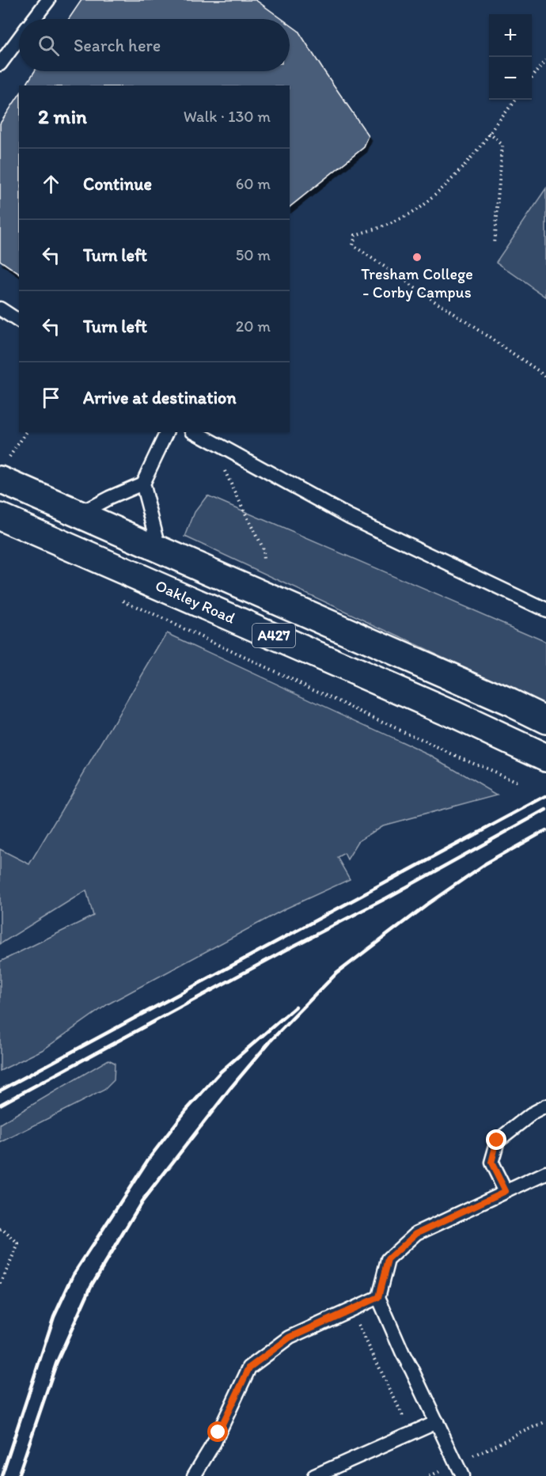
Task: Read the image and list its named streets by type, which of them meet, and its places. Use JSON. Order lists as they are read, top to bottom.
{
  "streets": {
    "highway": ["Oakley Road", "A427"]
  },
  "places": ["Tresham College - Corby Campus"],
  "page": {
    "map_buttons": ["+", "−"],
    "search": "Search here",
    "heading": ["2 min", "Walk · 130 m"],
    "list": [
      ["Continue", "60 m"],
      ["Turn left", "50 m"],
      ["Turn left", "20 m"],
      "Arrive at destination"
    ]
  }
}
